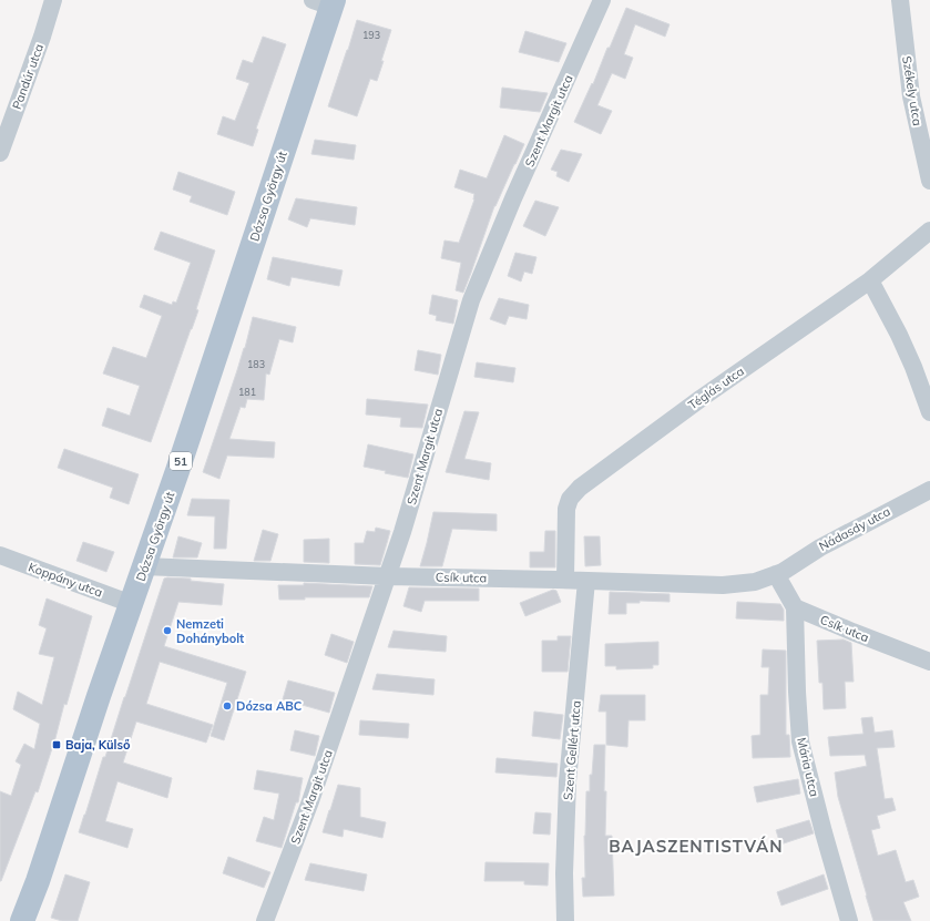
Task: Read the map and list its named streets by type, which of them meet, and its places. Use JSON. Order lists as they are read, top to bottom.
{
  "streets": {
    "main road": ["Dózsa György út", "51"],
    "street": [
      "Pandúr utca",
      "Székely utca",
      "Szent Margit utca",
      "Téglás utca",
      "Nádasdy utca",
      "Csík utca",
      "Koppány utca",
      "Szent Gellért utca",
      "Mária utca"
    ]
  },
  "crossings": [
    ["Szent Margit utca", "Csík utca"],
    ["Dózsa György út", "Csík utca"],
    ["Dózsa György út", "Koppány utca"],
    ["Téglás utca", "Csík utca"],
    ["Nádasdy utca", "Csík utca"],
    ["Csík utca", "Szent Gellért utca"],
    ["Csík utca", "Mária utca"]
  ],
  "districts": ["BAJASZENTISTVÁN"],
  "places": {
    "other": ["Nemzeti Dohánybolt", "Dózsa ABC"],
    "transit": ["Baja, Külső"]
  },
  "house_numbers": ["193", "183", "181"]
}
